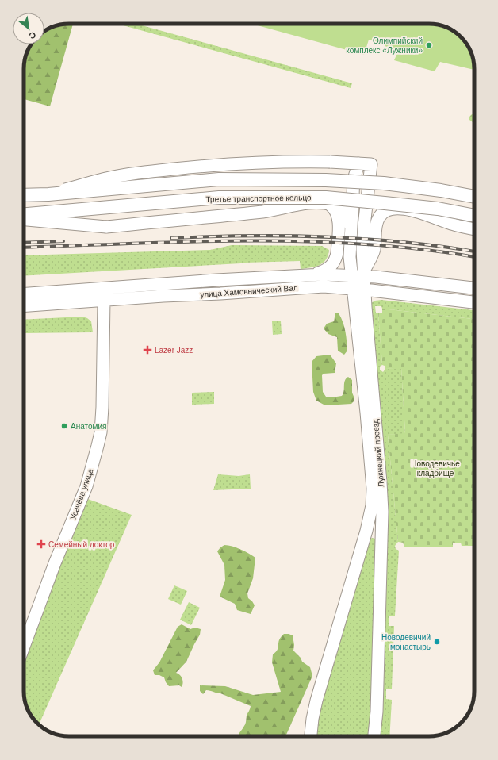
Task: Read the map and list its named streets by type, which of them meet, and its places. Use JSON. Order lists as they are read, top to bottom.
{
  "streets": {
    "main road": [
      "Третье транспортное кольцо",
      "улица Хамовнический Вал",
      "Лужнецкий проезд",
      "Усачёва улица"
    ]
  },
  "crossings": [
    ["улица Хамовнический Вал", "Лужнецкий проезд"],
    ["улица Хамовнический Вал", "Усачёва улица"]
  ],
  "parks": ["Новодевичье кладбище"],
  "places": {
    "other": ["Олимпийский комплекс «Лужники»", "Анатомия", "Новодевичий монастырь"],
    "health": ["Lazer Jazz", "Семейный доктор"]
  },
  "north": "bottom right"
}
